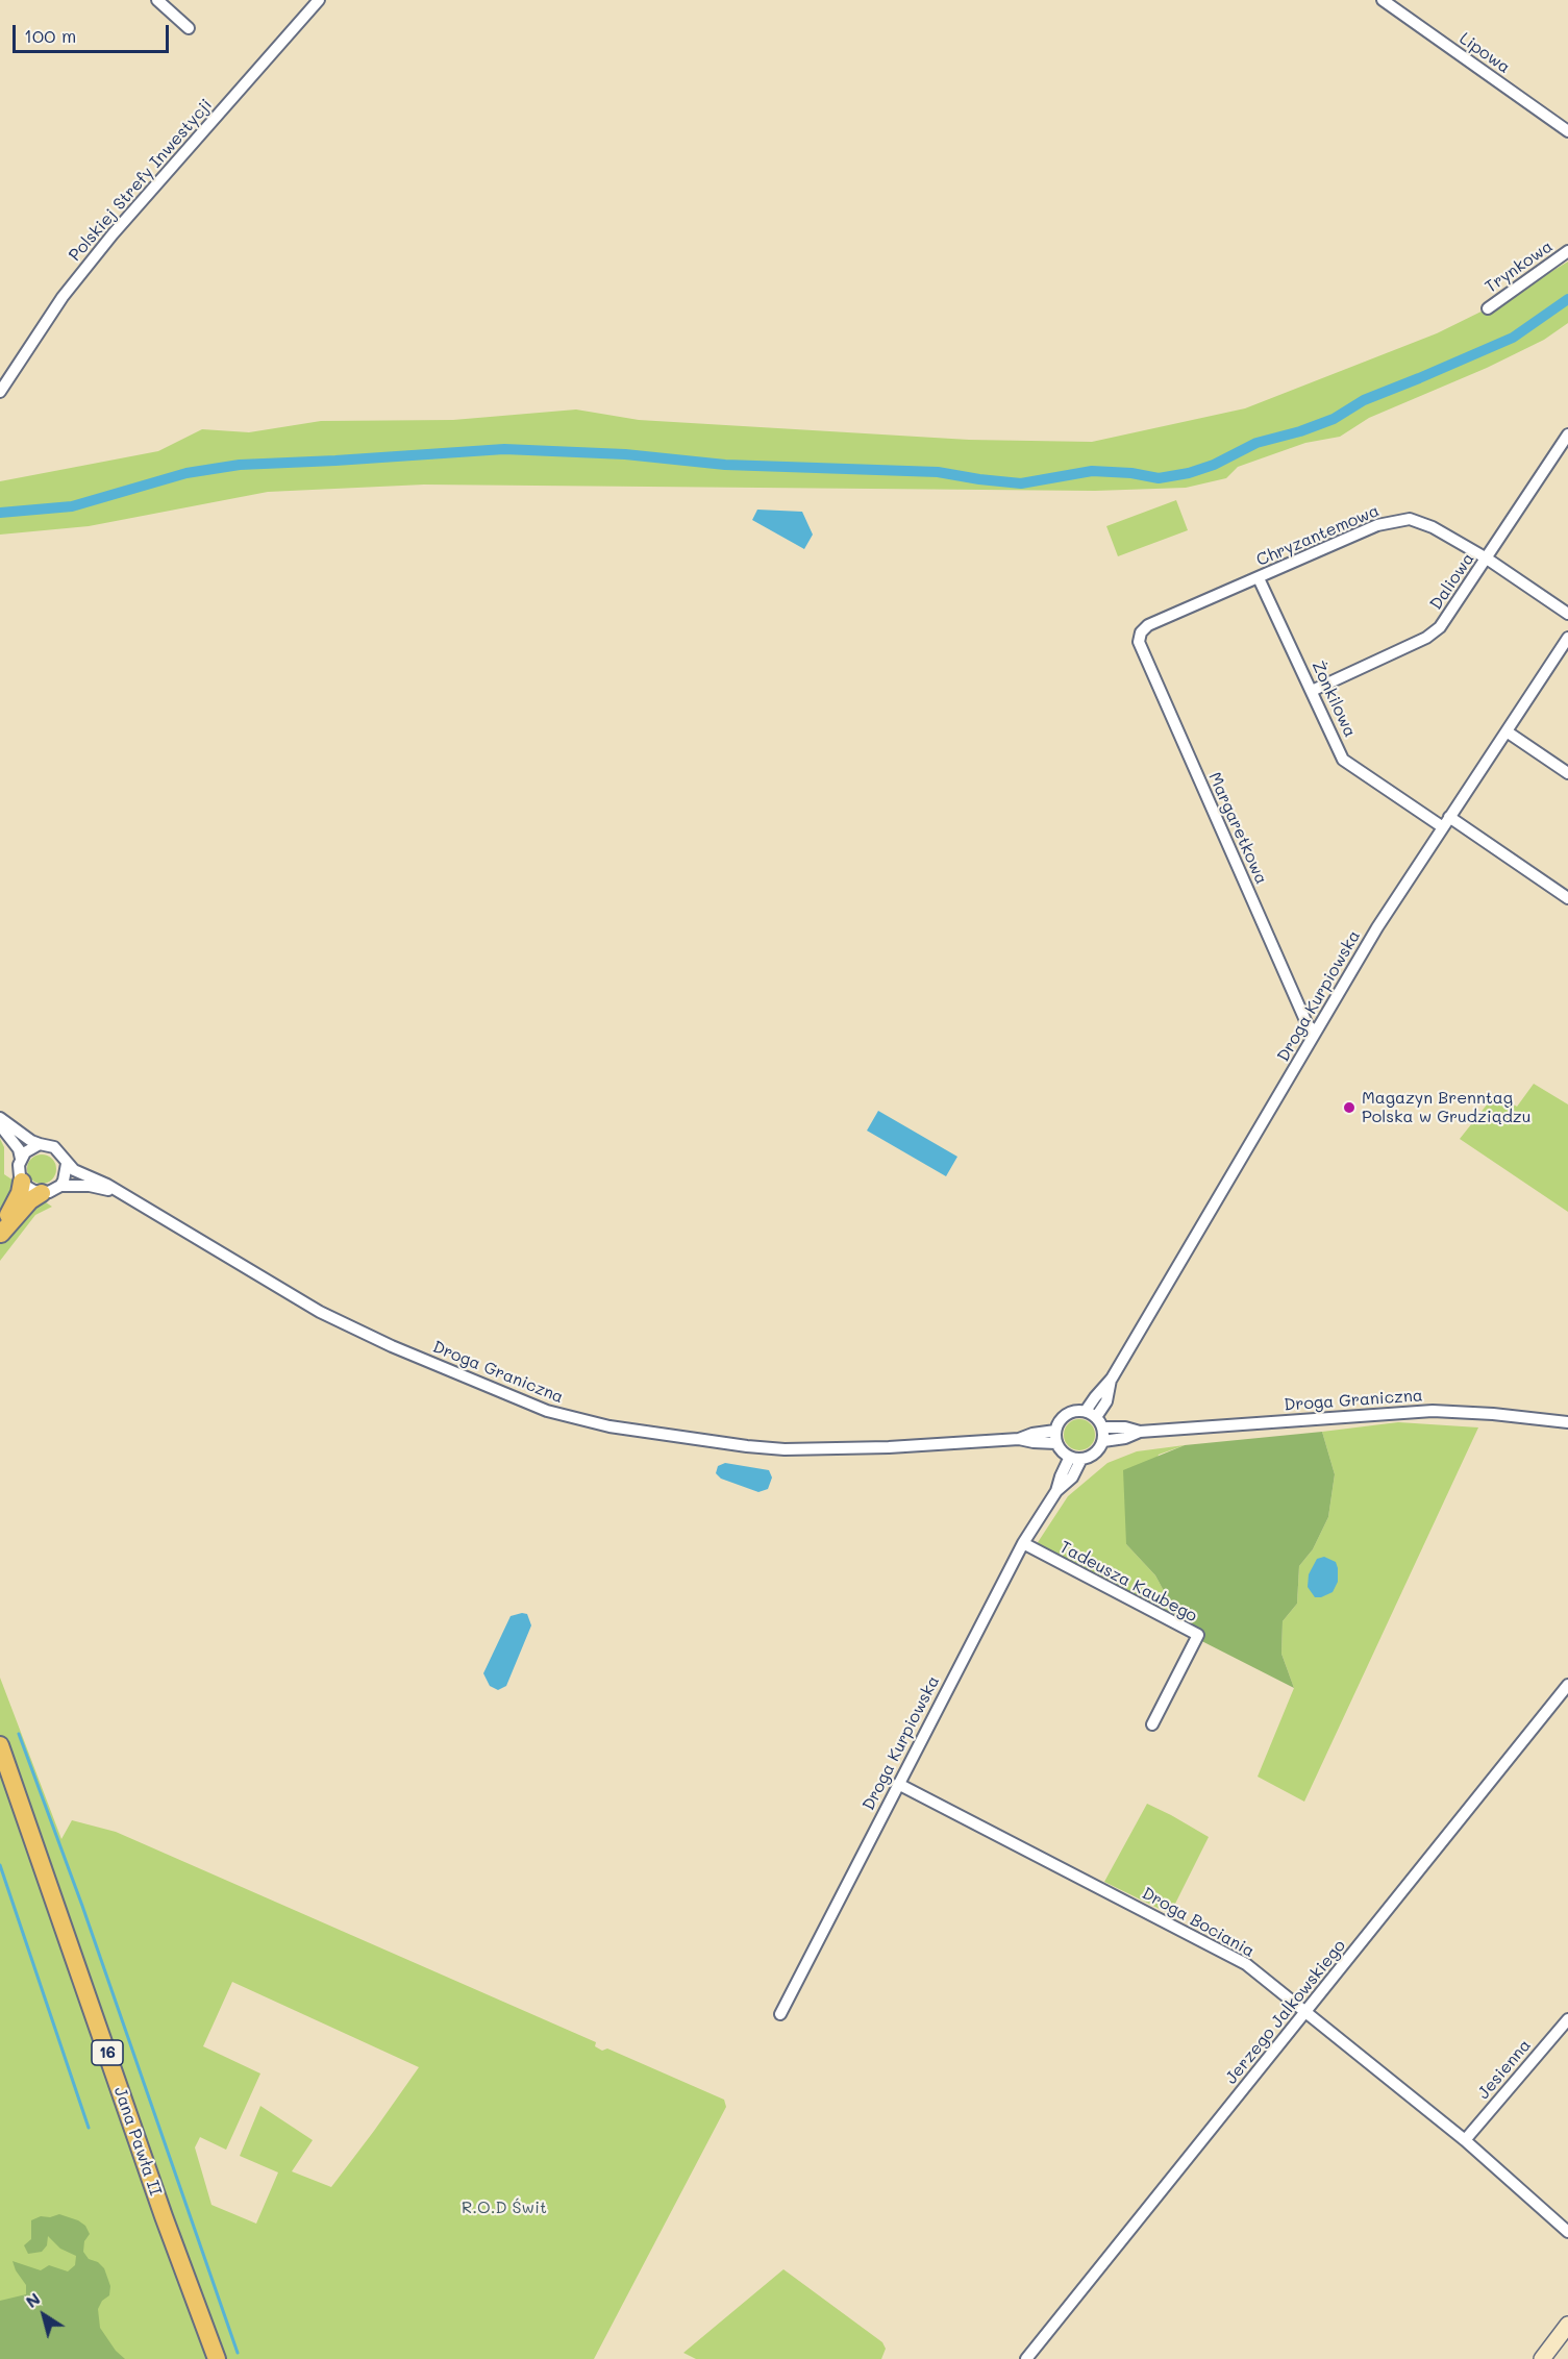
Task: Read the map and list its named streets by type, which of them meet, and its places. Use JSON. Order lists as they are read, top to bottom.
{
  "streets": {
    "main road": ["16", "Jana Pawła II"],
    "street": [
      "Lipowa",
      "Polskiej Strefy Inwestycji",
      "Trynkowa",
      "Chryzantemowa",
      "Daliowa",
      "Żonkilowa",
      "Margaretkowa",
      "Droga Kurpiowska",
      "Droga Graniczna",
      "Tadeusza Kaubego",
      "Droga Bociania",
      "Jerzego Jalkowskiego",
      "Jesienna"
    ]
  },
  "crossings": [
    ["Chryzantemowa", "Daliowa"],
    ["Chryzantemowa", "Żonkilowa"],
    ["Chryzantemowa", "Margaretkowa"],
    ["Daliowa", "Żonkilowa"],
    ["Żonkilowa", "Droga Kurpiowska"],
    ["Margaretkowa", "Droga Kurpiowska"],
    ["Droga Kurpiowska", "Droga Graniczna"],
    ["Droga Kurpiowska", "Tadeusza Kaubego"],
    ["Droga Kurpiowska", "Droga Bociania"],
    ["Droga Bociania", "Jerzego Jalkowskiego"],
    ["Droga Bociania", "Jesienna"]
  ],
  "parks": ["R.O.D Świt"],
  "places": ["Magazyn Brenntag Polska w Grudziądzu"],
  "scale_bar": "100 m",
  "north": "top left"
}
